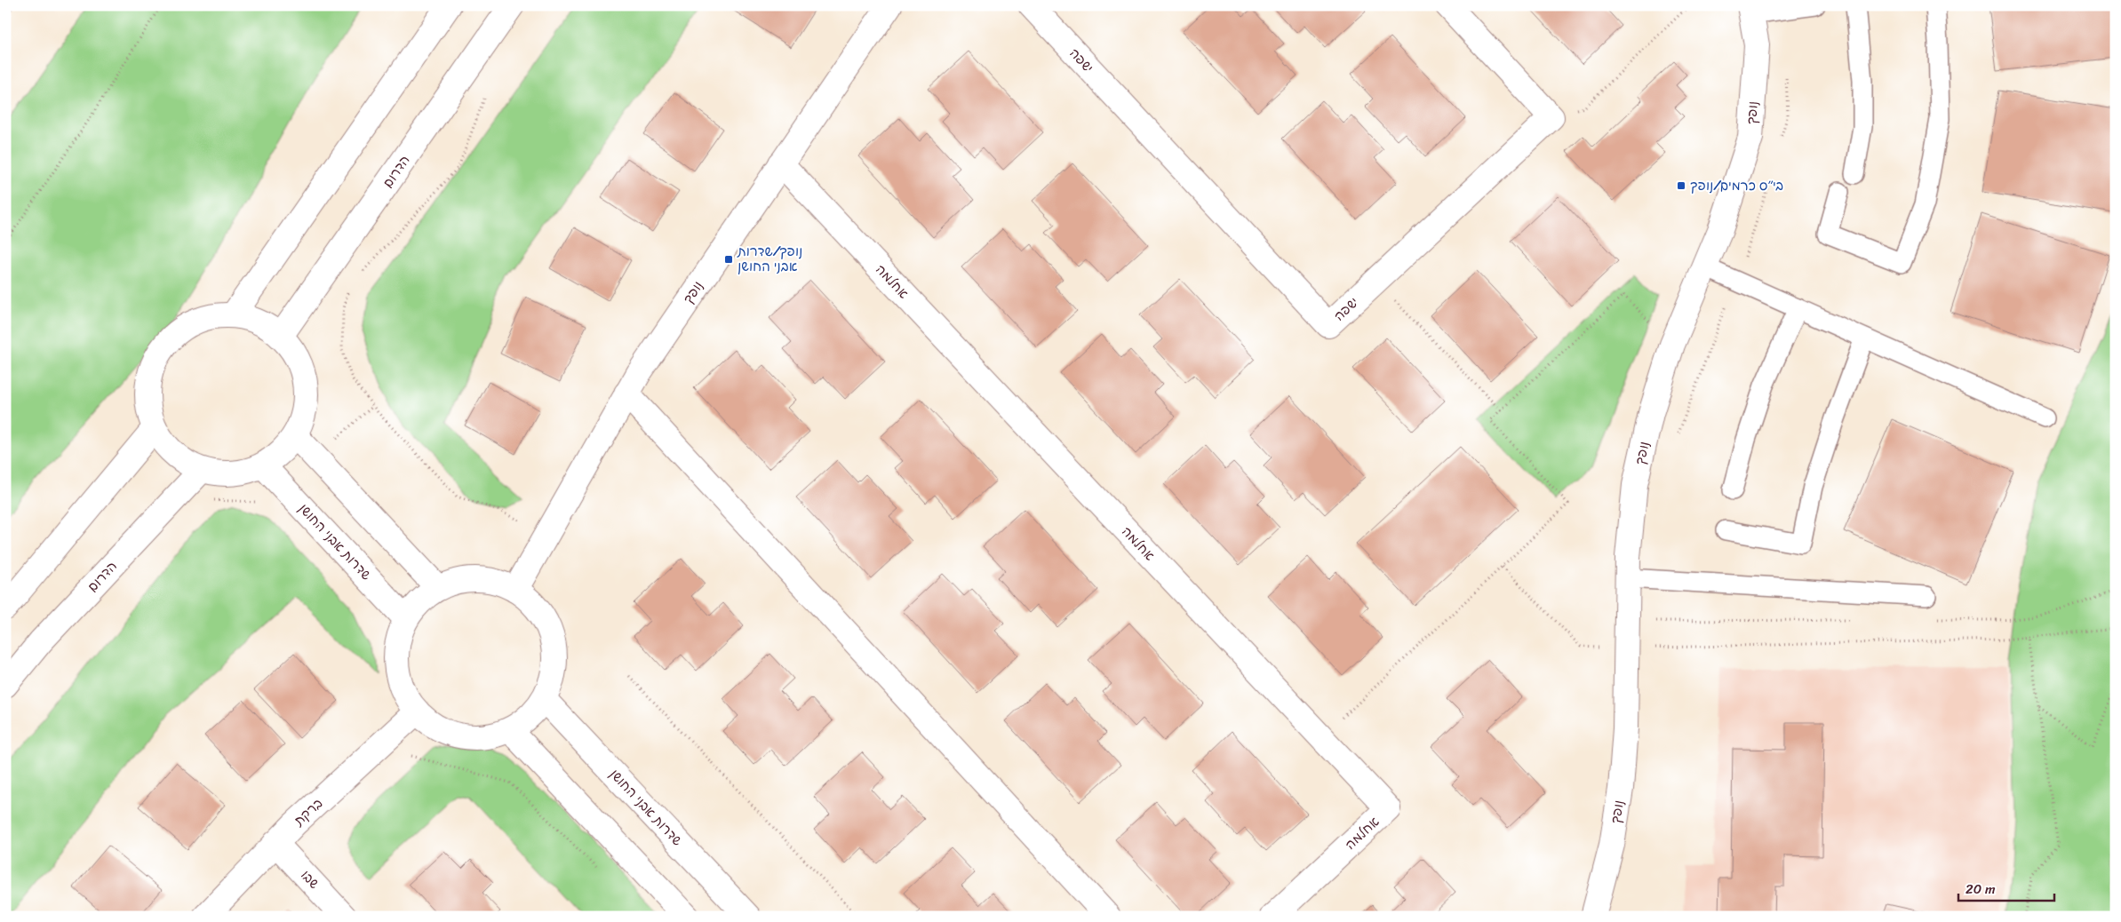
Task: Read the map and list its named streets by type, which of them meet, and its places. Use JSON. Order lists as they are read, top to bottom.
{
  "streets": {
    "street": [
      "ישפה",
      "נופך",
      "הדרום",
      "אחלמה",
      "שדרות אבני החושן",
      "ברקת",
      "שבו"
    ]
  },
  "crossings": [
    ["נופך", "אחלמה"],
    ["נופך", "שדרות אבני החושן"],
    ["נופך", "ברקת"],
    ["שדרות אבני החושן", "ברקת"],
    ["ברקת", "שבו"]
  ],
  "places": {
    "transit": ["בי״ס כרמים/נופך", "נופך/שדרות אבני החושן"]
  },
  "scale_bar": "20 m"
}
